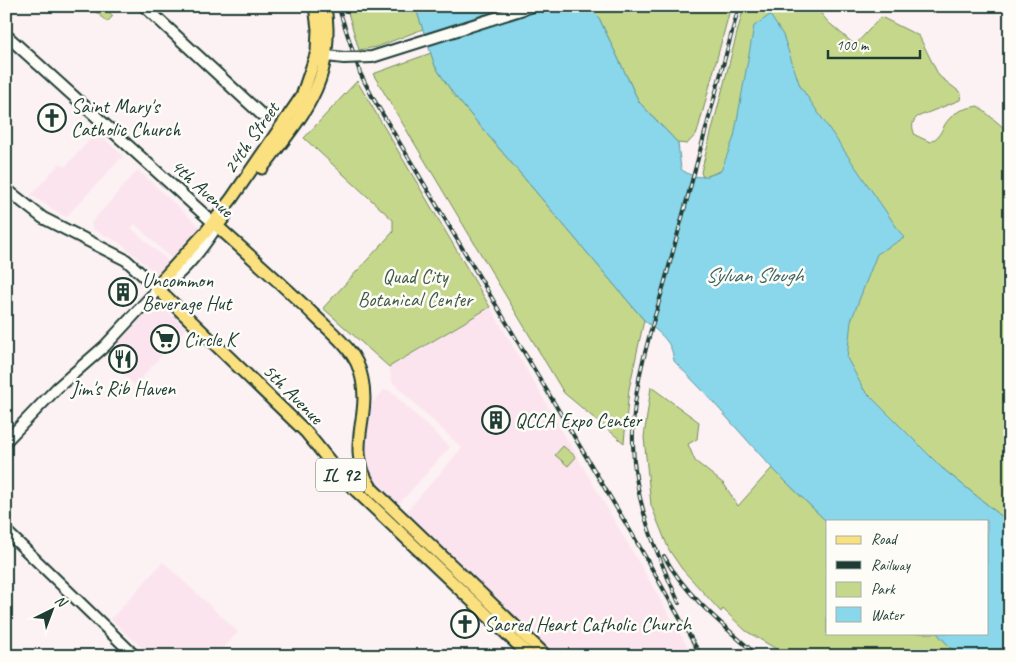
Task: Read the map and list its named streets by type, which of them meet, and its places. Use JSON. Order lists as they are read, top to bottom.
{
  "streets": {
    "main road": [
      "24th Street",
      "4th Avenue",
      "5th Avenue",
      "IL 92"
    ]
  },
  "crossings": [
    ["24th Street", "4th Avenue"],
    ["24th Street", "5th Avenue"]
  ],
  "water": ["Sylvan Slough"],
  "parks": ["Quad City Botanical Center"],
  "places": {
    "church": ["Saint Mary's Catholic Church", "Sacred Heart Catholic Church"],
    "building": ["Uncommon Beverage Hut", "QCCA Expo Center"],
    "supermarket": ["Circle K"],
    "restaurant": ["Jim's Rib Haven"]
  },
  "legend": [
    "Road",
    "Railway",
    "Park",
    "Water"
  ],
  "scale_bar": "100 m",
  "north": "top right"
}
